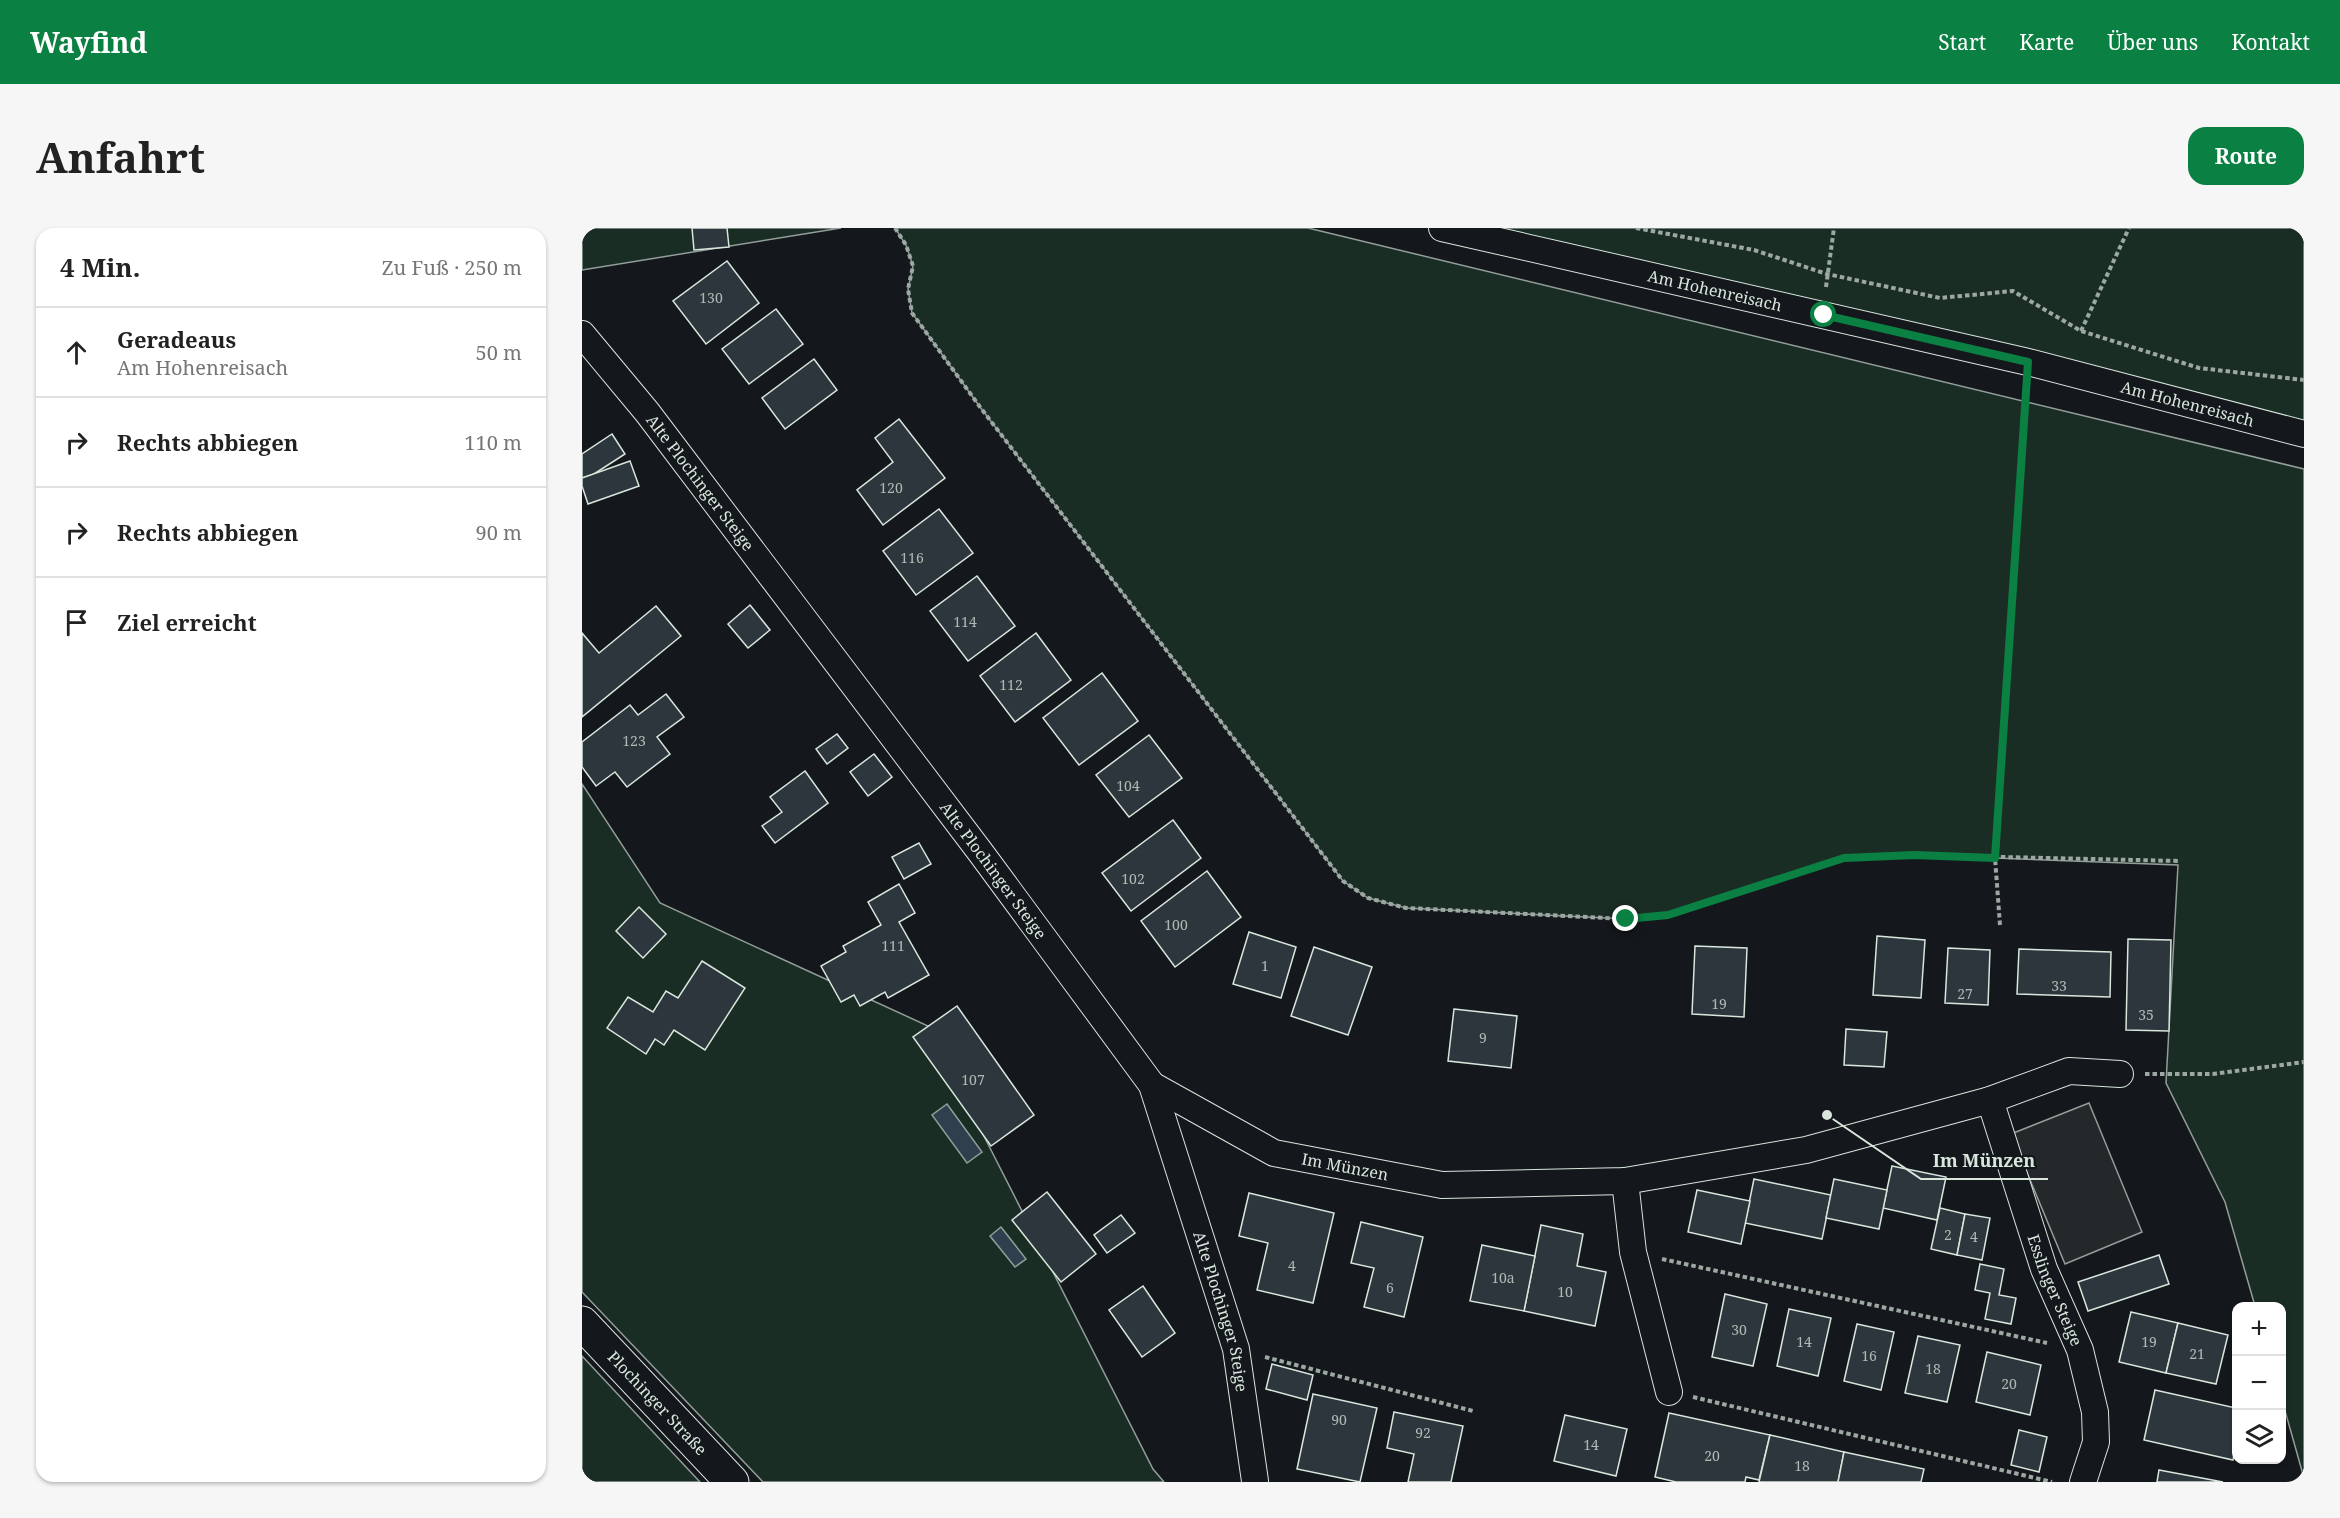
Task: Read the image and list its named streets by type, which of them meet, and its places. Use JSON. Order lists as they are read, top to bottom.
{
  "streets": {
    "main road": ["Plochinger Straße"],
    "street": [
      "Am Hohenreisach",
      "Alte Plochinger Steige",
      "Im Münzen",
      "Esslinger Steige"
    ]
  },
  "crossings": [
    ["Alte Plochinger Steige", "Im Münzen"],
    ["Im Münzen", "Esslinger Steige"]
  ],
  "places": ["Im Münzen"],
  "house_numbers": [
    "130",
    "120",
    "116",
    "114",
    "112",
    "123",
    "104",
    "102",
    "100",
    "111",
    "1",
    "33",
    "27",
    "19",
    "35",
    "9",
    "107",
    "2",
    "4",
    "4",
    "10a",
    "6",
    "10",
    "30",
    "14",
    "19",
    "21",
    "16",
    "18",
    "20",
    "90",
    "92",
    "14",
    "20",
    "18"
  ],
  "page": {
    "header": "Wayfind",
    "nav": [
      "Start",
      "Karte",
      "Über uns",
      "Kontakt"
    ],
    "buttons": "Route",
    "title": "Anfahrt",
    "heading": ["4 Min.", "Zu Fuß · 250 m"],
    "list": [
      ["Geradeaus", "Am Hohenreisach", "50 m"],
      ["Rechts abbiegen", "110 m"],
      ["Rechts abbiegen", "90 m"],
      "Ziel erreicht"
    ],
    "map_buttons": ["+", "−"]
  }
}
